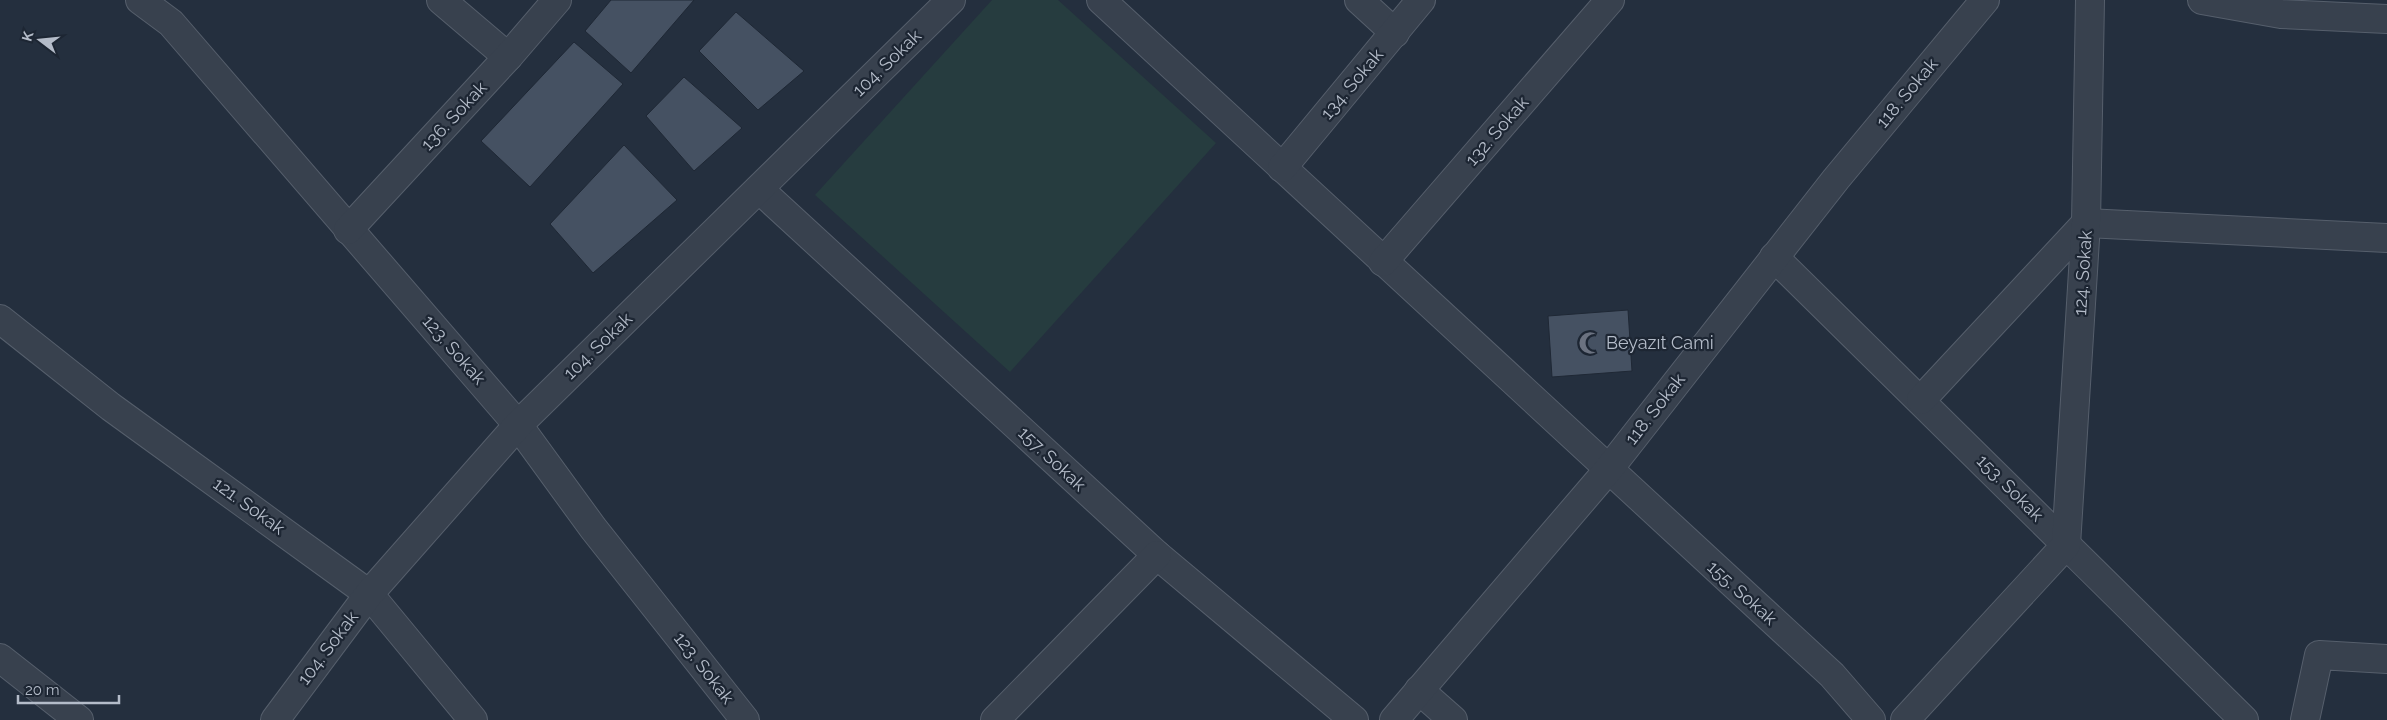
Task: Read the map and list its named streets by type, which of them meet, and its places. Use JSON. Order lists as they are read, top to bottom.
{
  "streets": {
    "street": [
      "104. Sokak",
      "134. Sokak",
      "118. Sokak",
      "136. Sokak",
      "132. Sokak",
      "124. Sokak",
      "123. Sokak",
      "157. Sokak",
      "153. Sokak",
      "121. Sokak",
      "155. Sokak"
    ]
  },
  "crossings": [
    ["104. Sokak", "123. Sokak"],
    ["104. Sokak", "157. Sokak"],
    ["104. Sokak", "121. Sokak"],
    ["134. Sokak", "155. Sokak"],
    ["118. Sokak", "153. Sokak"],
    ["118. Sokak", "155. Sokak"],
    ["136. Sokak", "123. Sokak"],
    ["132. Sokak", "155. Sokak"],
    ["124. Sokak", "153. Sokak"]
  ],
  "places": {
    "mosque": ["Beyazıt Cami"]
  },
  "scale_bar": "20 m",
  "north": "left"
}
